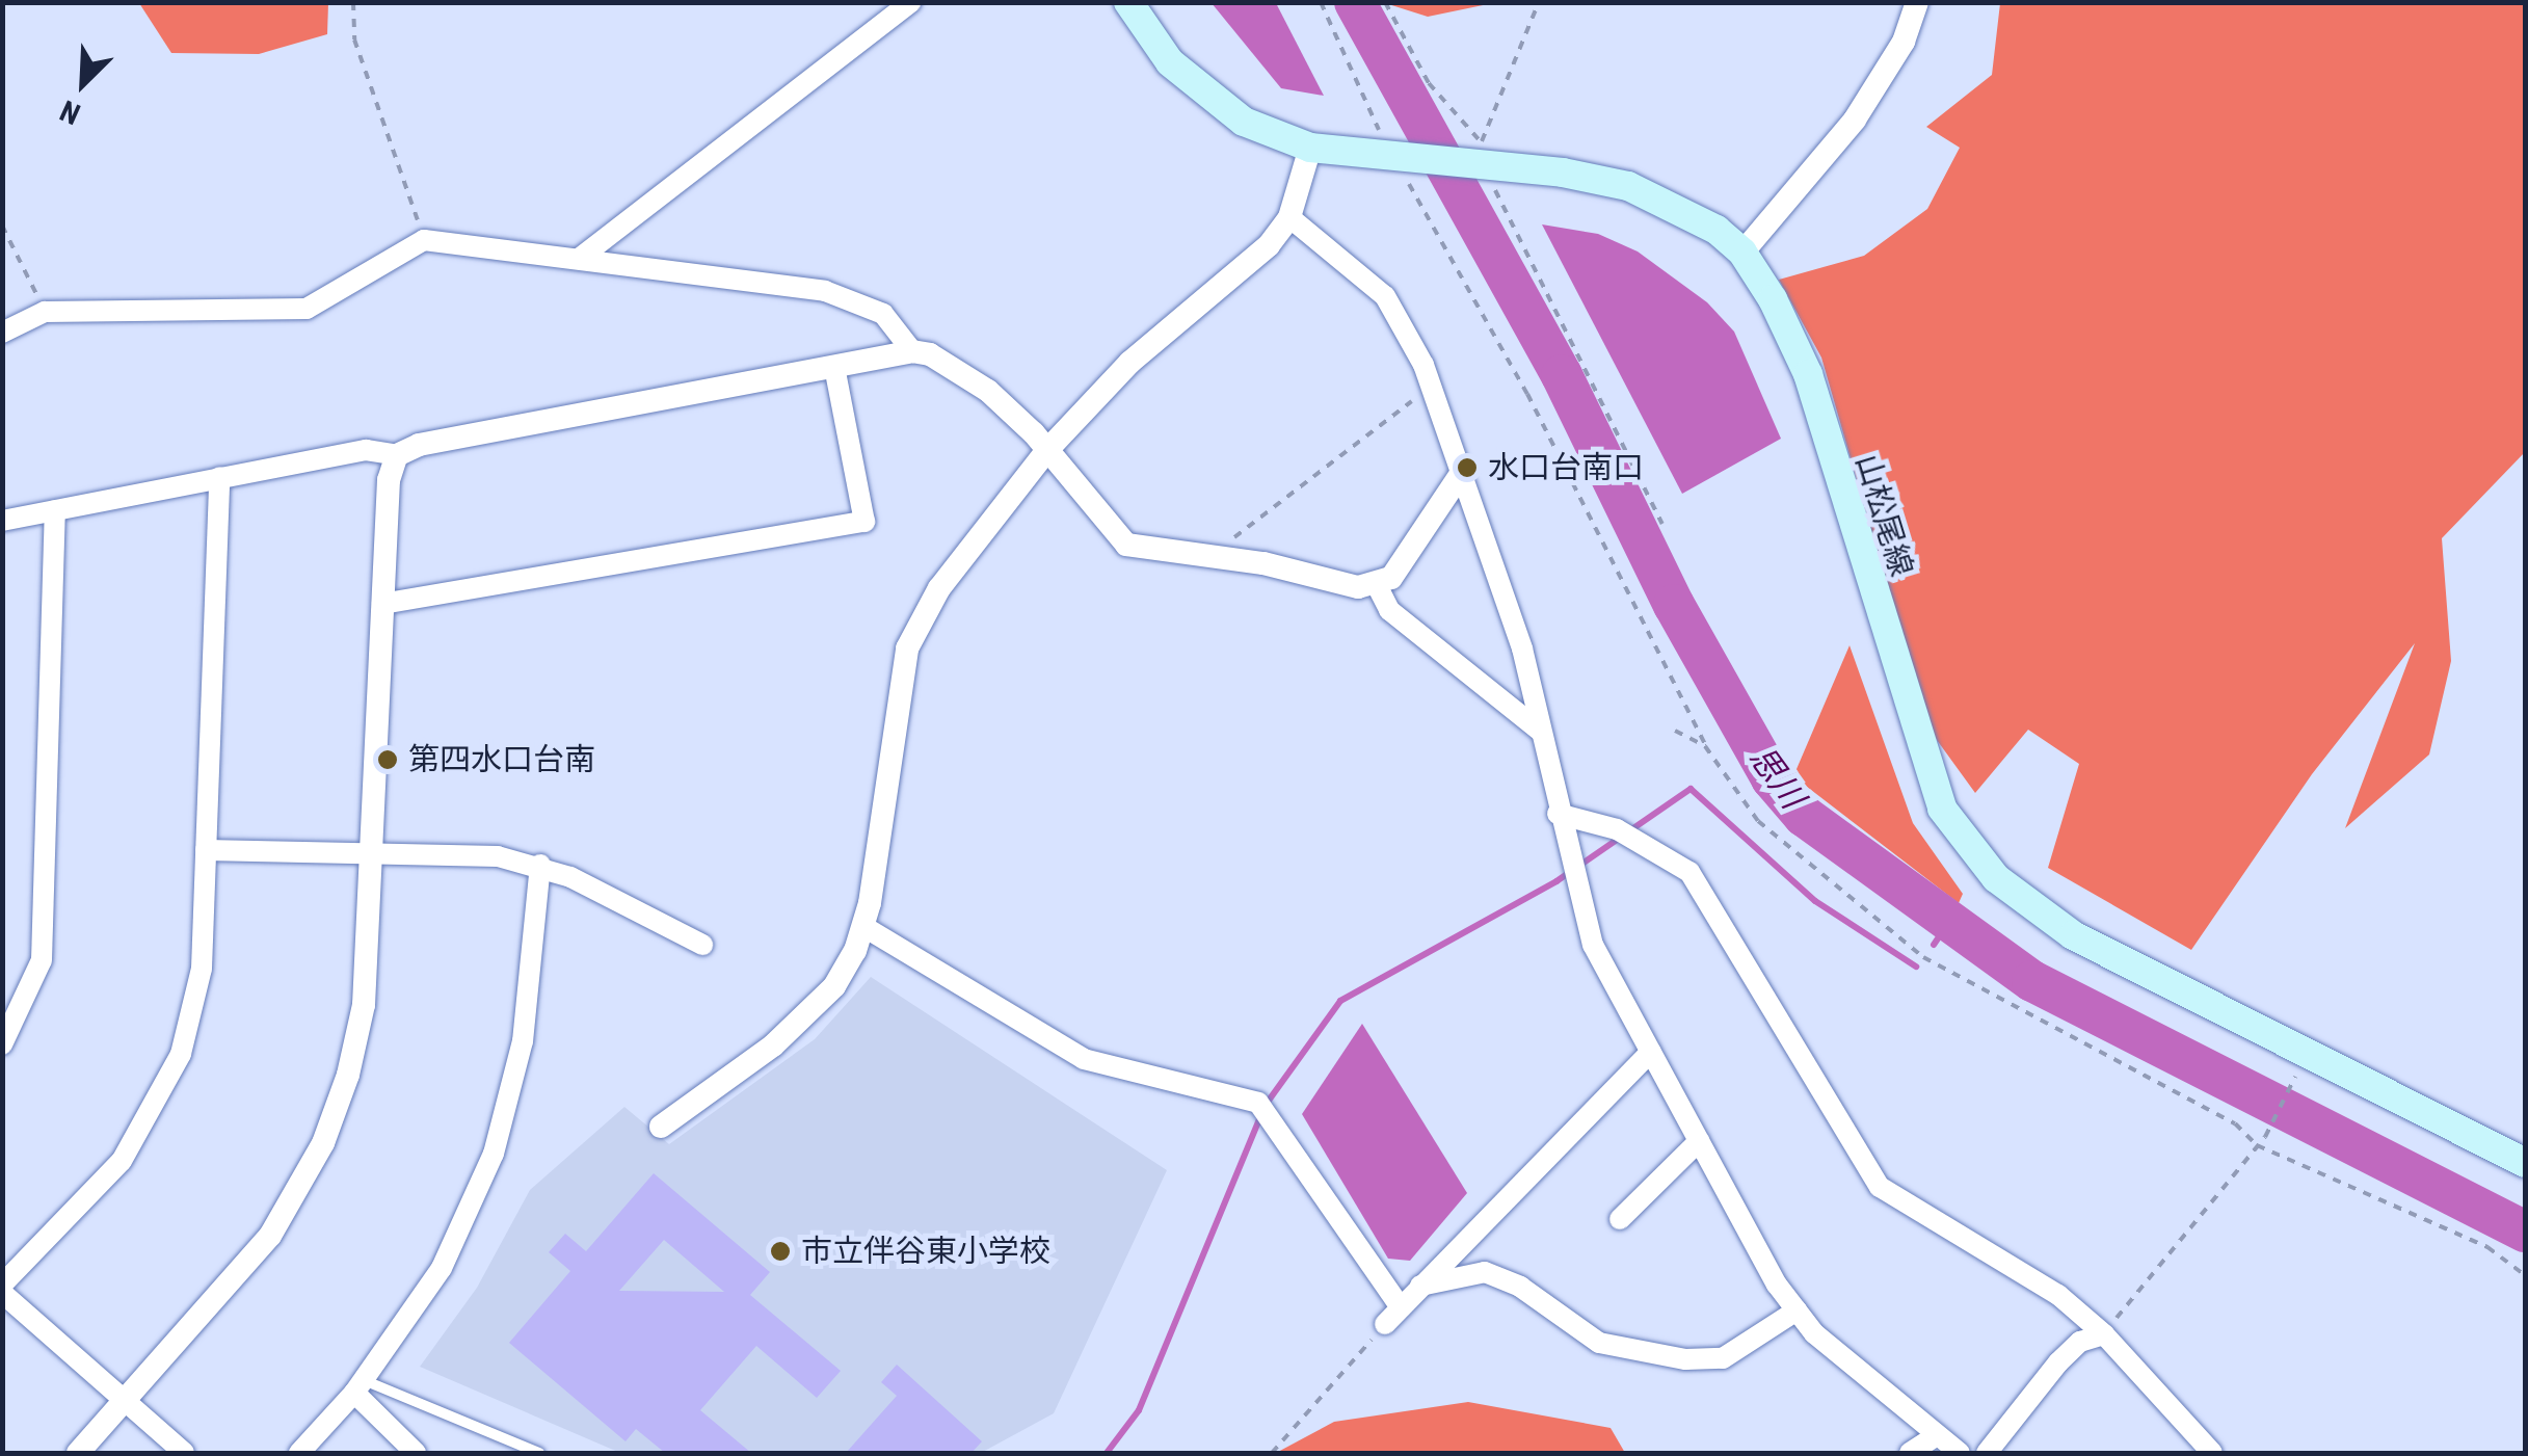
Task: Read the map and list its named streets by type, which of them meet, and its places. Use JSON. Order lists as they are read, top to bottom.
{
  "streets": {
    "main road": ["山松尾線"]
  },
  "water": ["思川"],
  "places": ["水口台南口", "第四水口台南", "市立伴谷東小学校"],
  "north": "bottom left"
}
